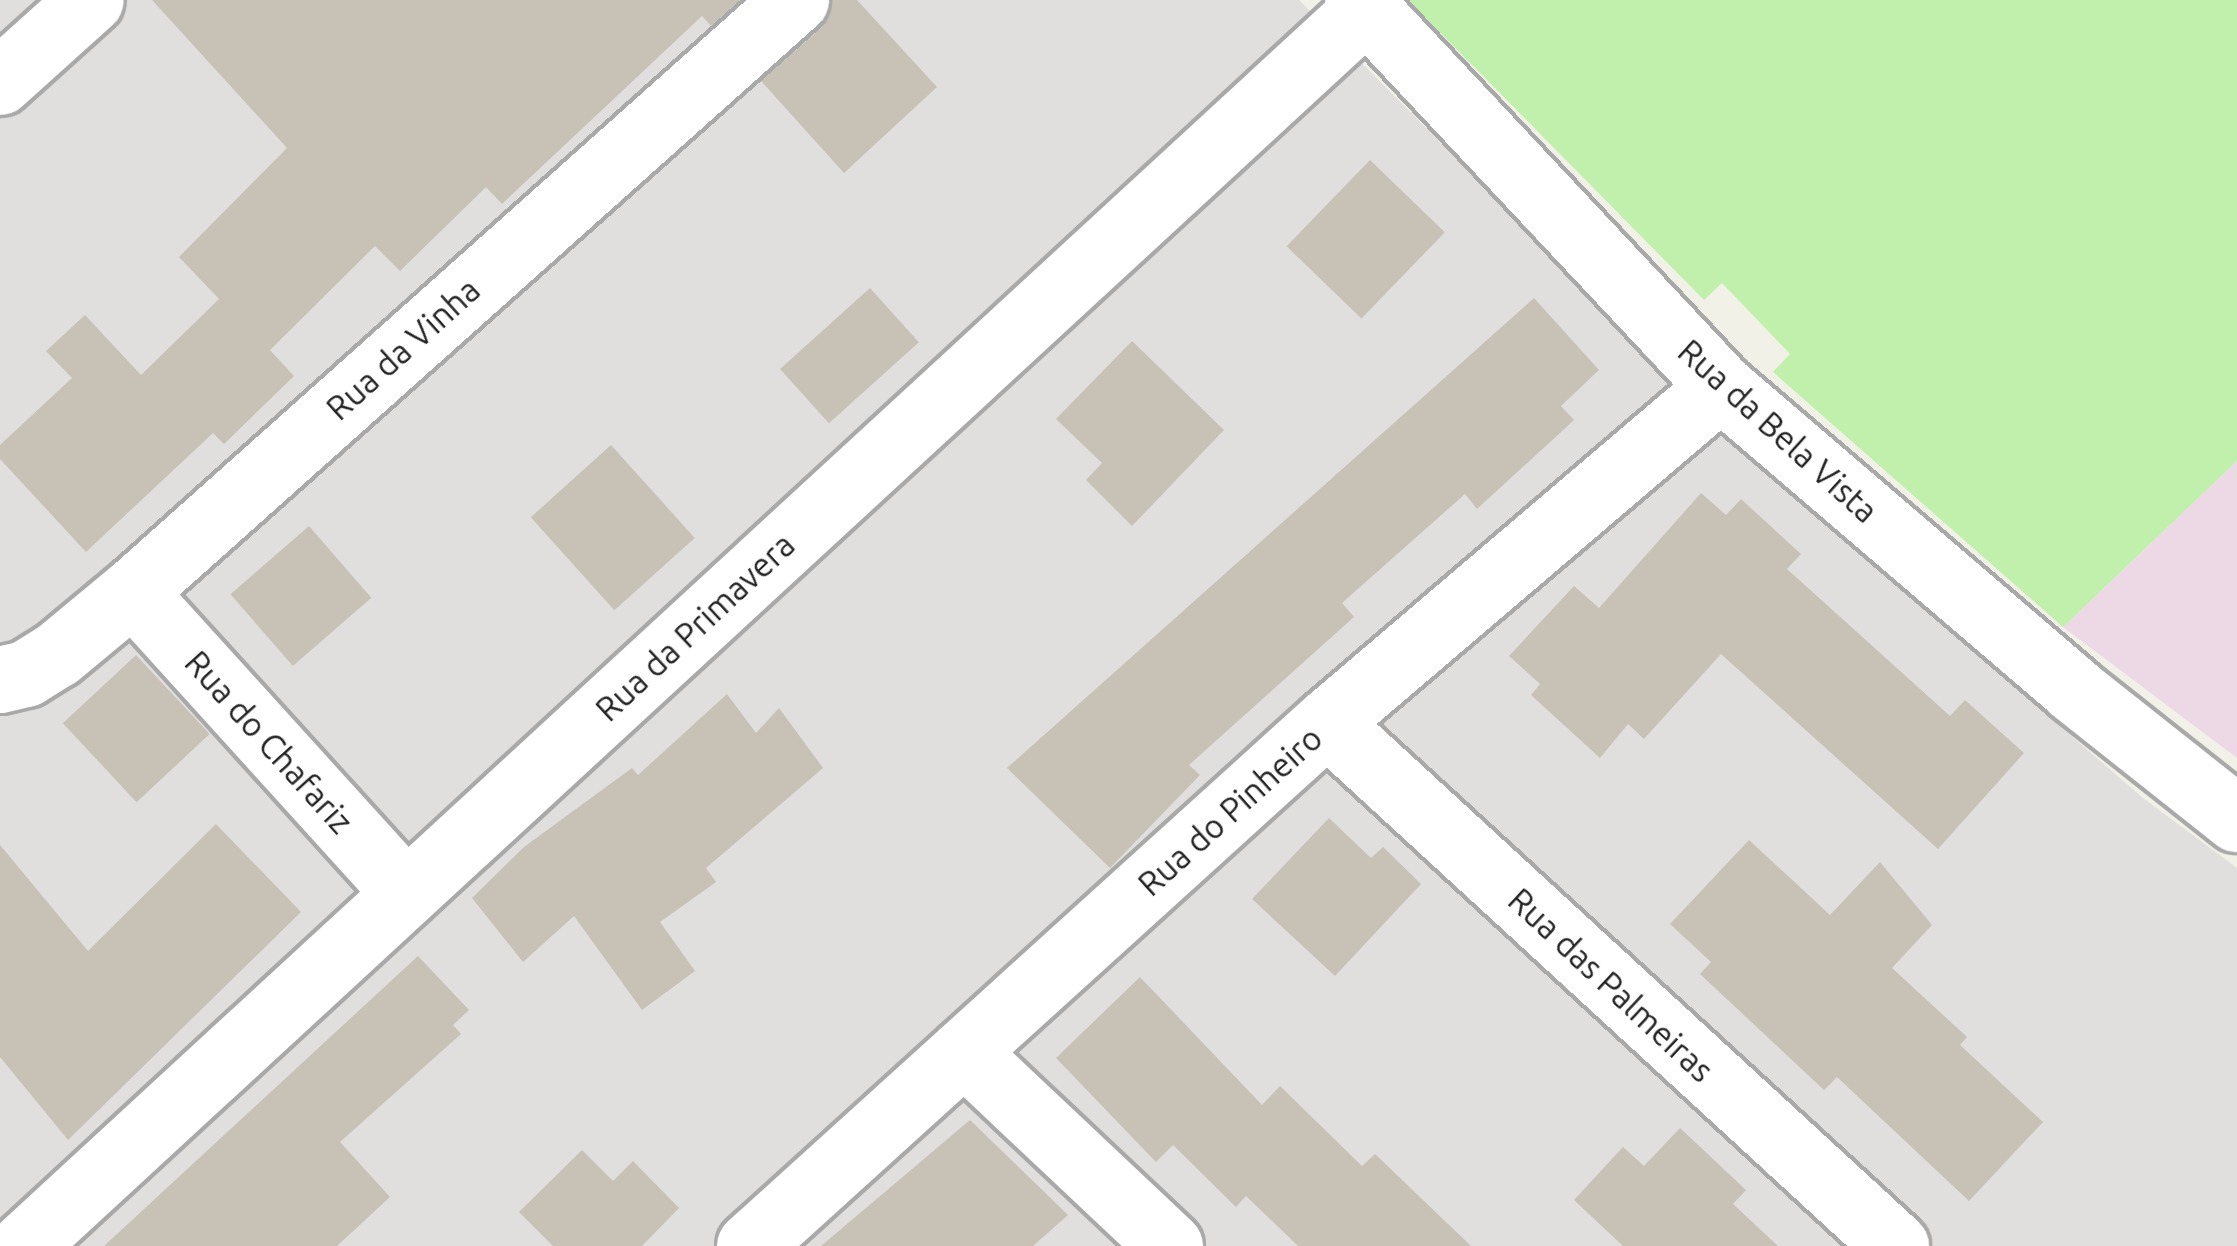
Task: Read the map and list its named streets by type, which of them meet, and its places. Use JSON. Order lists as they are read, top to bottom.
{
  "streets": {
    "street": [
      "Rua da Vinha",
      "Rua da Bela Vista",
      "Rua da Primavera",
      "Rua do Chafariz",
      "Rua do Pinheiro",
      "Rua das Palmeiras"
    ]
  },
  "crossings": [
    ["Rua da Vinha", "Rua do Chafariz"],
    ["Rua da Bela Vista", "Rua da Primavera"],
    ["Rua da Bela Vista", "Rua do Pinheiro"],
    ["Rua da Primavera", "Rua do Chafariz"],
    ["Rua do Pinheiro", "Rua das Palmeiras"]
  ]
}
